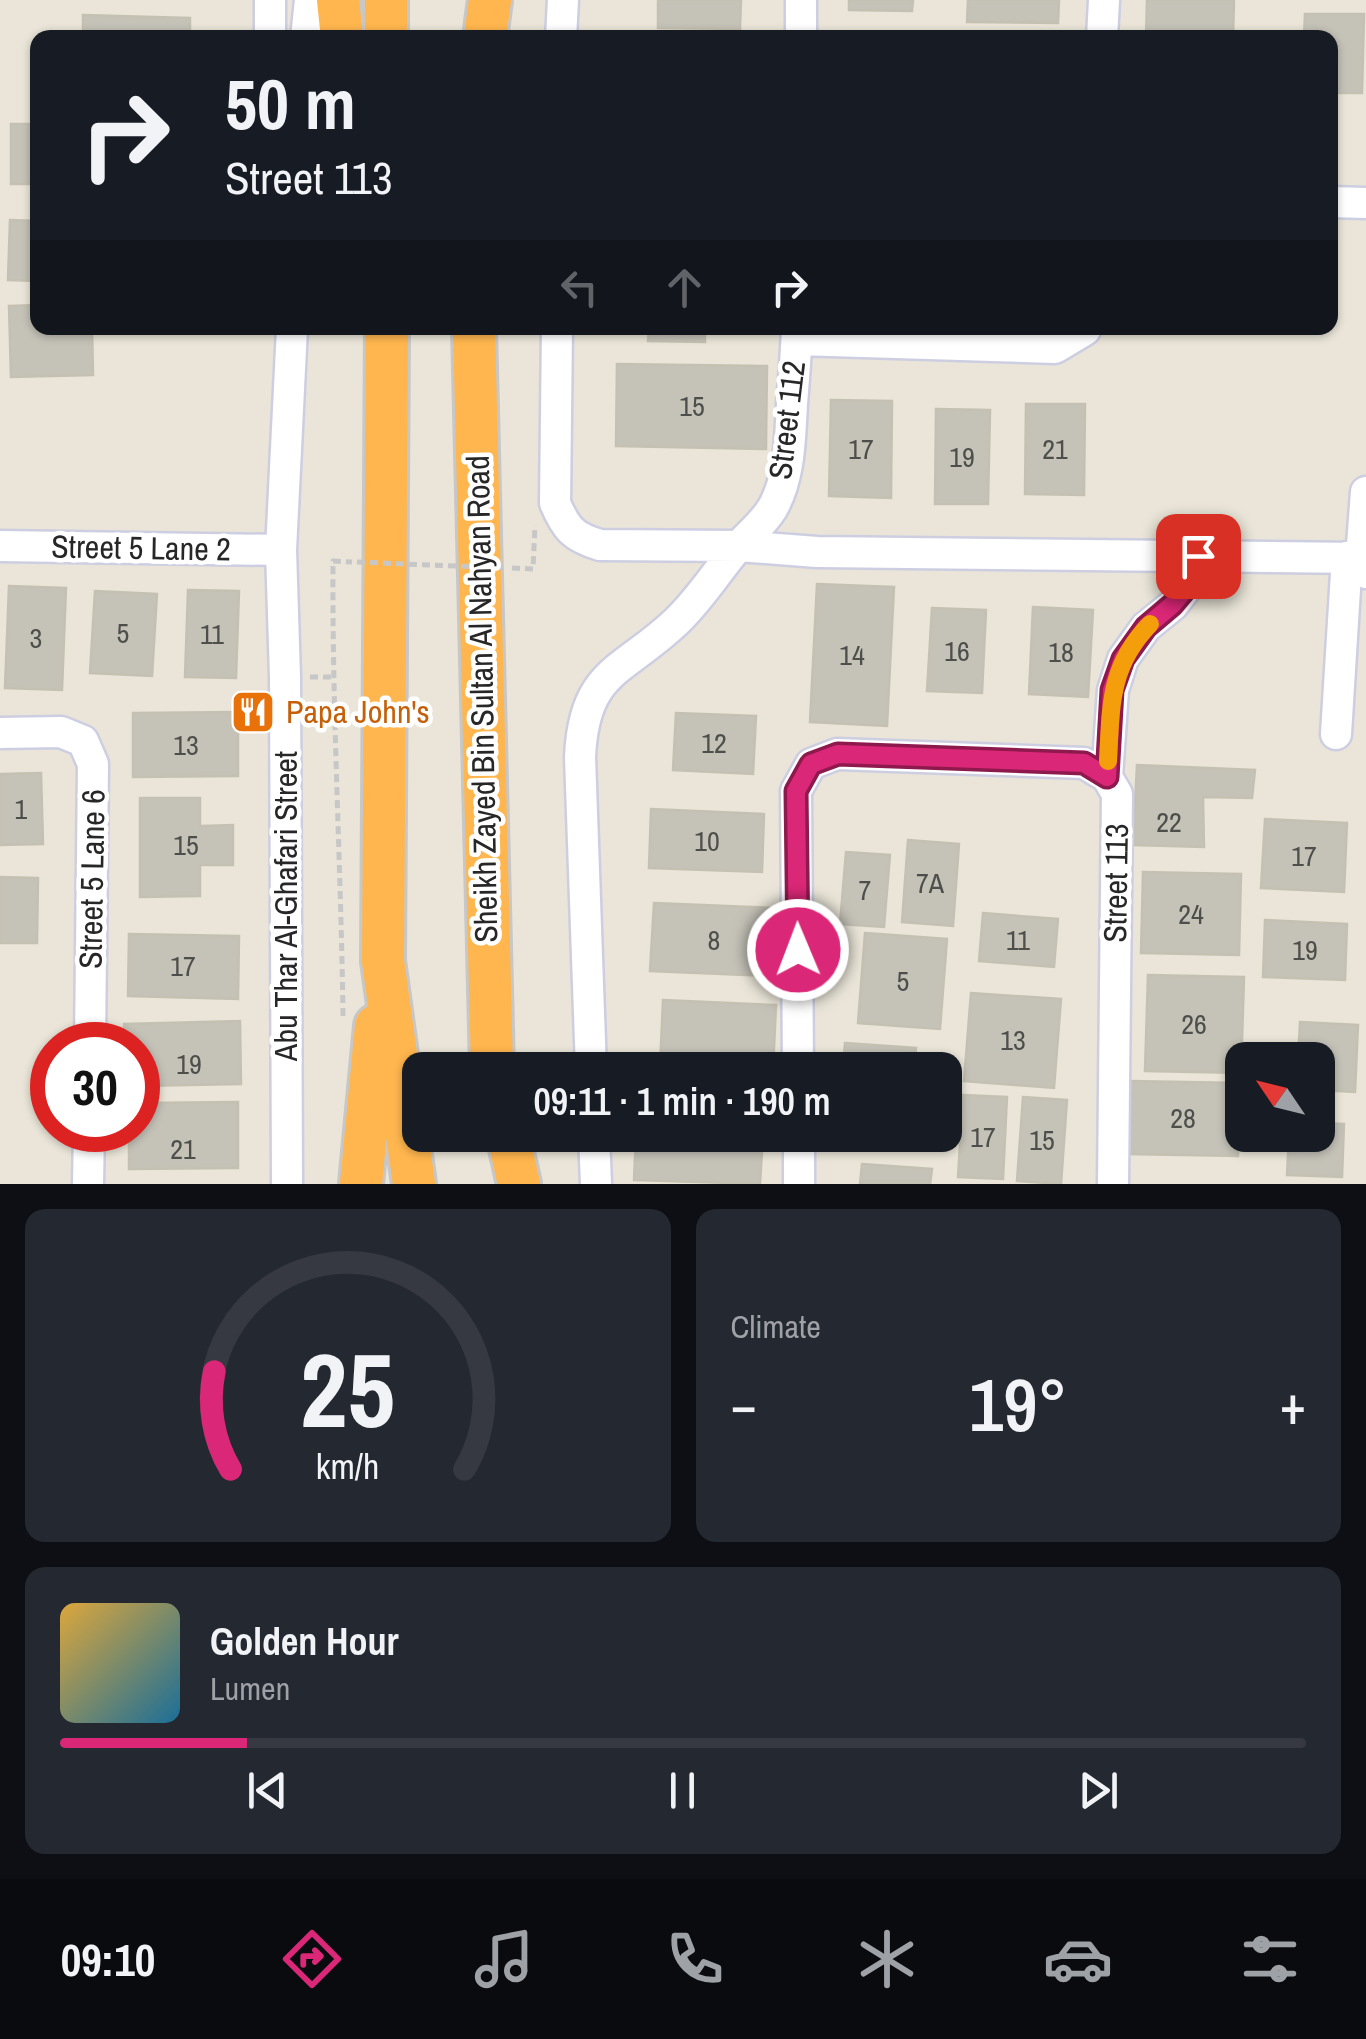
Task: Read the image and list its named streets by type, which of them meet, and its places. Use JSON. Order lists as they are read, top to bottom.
{
  "streets": {
    "highway": ["Sheikh Zayed Bin Sultan Al Nahyan Road"],
    "street": [
      "Street 112",
      "Street 5 Lane 2",
      "Street 5 Lane 6",
      "Street 113",
      "Abu Thar Al-Ghafari Street"
    ]
  },
  "crossings": [
    ["Street 5 Lane 2", "Abu Thar Al-Ghafari Street"]
  ],
  "places": {
    "restaurant": ["Papa John's"]
  },
  "house_numbers": [
    "15",
    "17",
    "21",
    "19",
    "5",
    "11",
    "3",
    "16",
    "18",
    "14",
    "12",
    "13",
    "1",
    "22",
    "10",
    "15",
    "17",
    "7A",
    "7",
    "24",
    "8",
    "11",
    "19",
    "17",
    "5",
    "26",
    "13",
    "19",
    "28",
    "17",
    "15",
    "21"
  ],
  "north": "top left",
  "page": {
    "turn": ["50 m", "Street 113"],
    "limit": "30",
    "trip": "09:11 · 1 min · 190 m",
    "tile": "Climate",
    "heat": ["−", "19°", "+"],
    "song": ["Golden Hour", "Lumen"],
    "tabs": "09:10",
    "gauge": ["25", "km/h"]
  }
}
